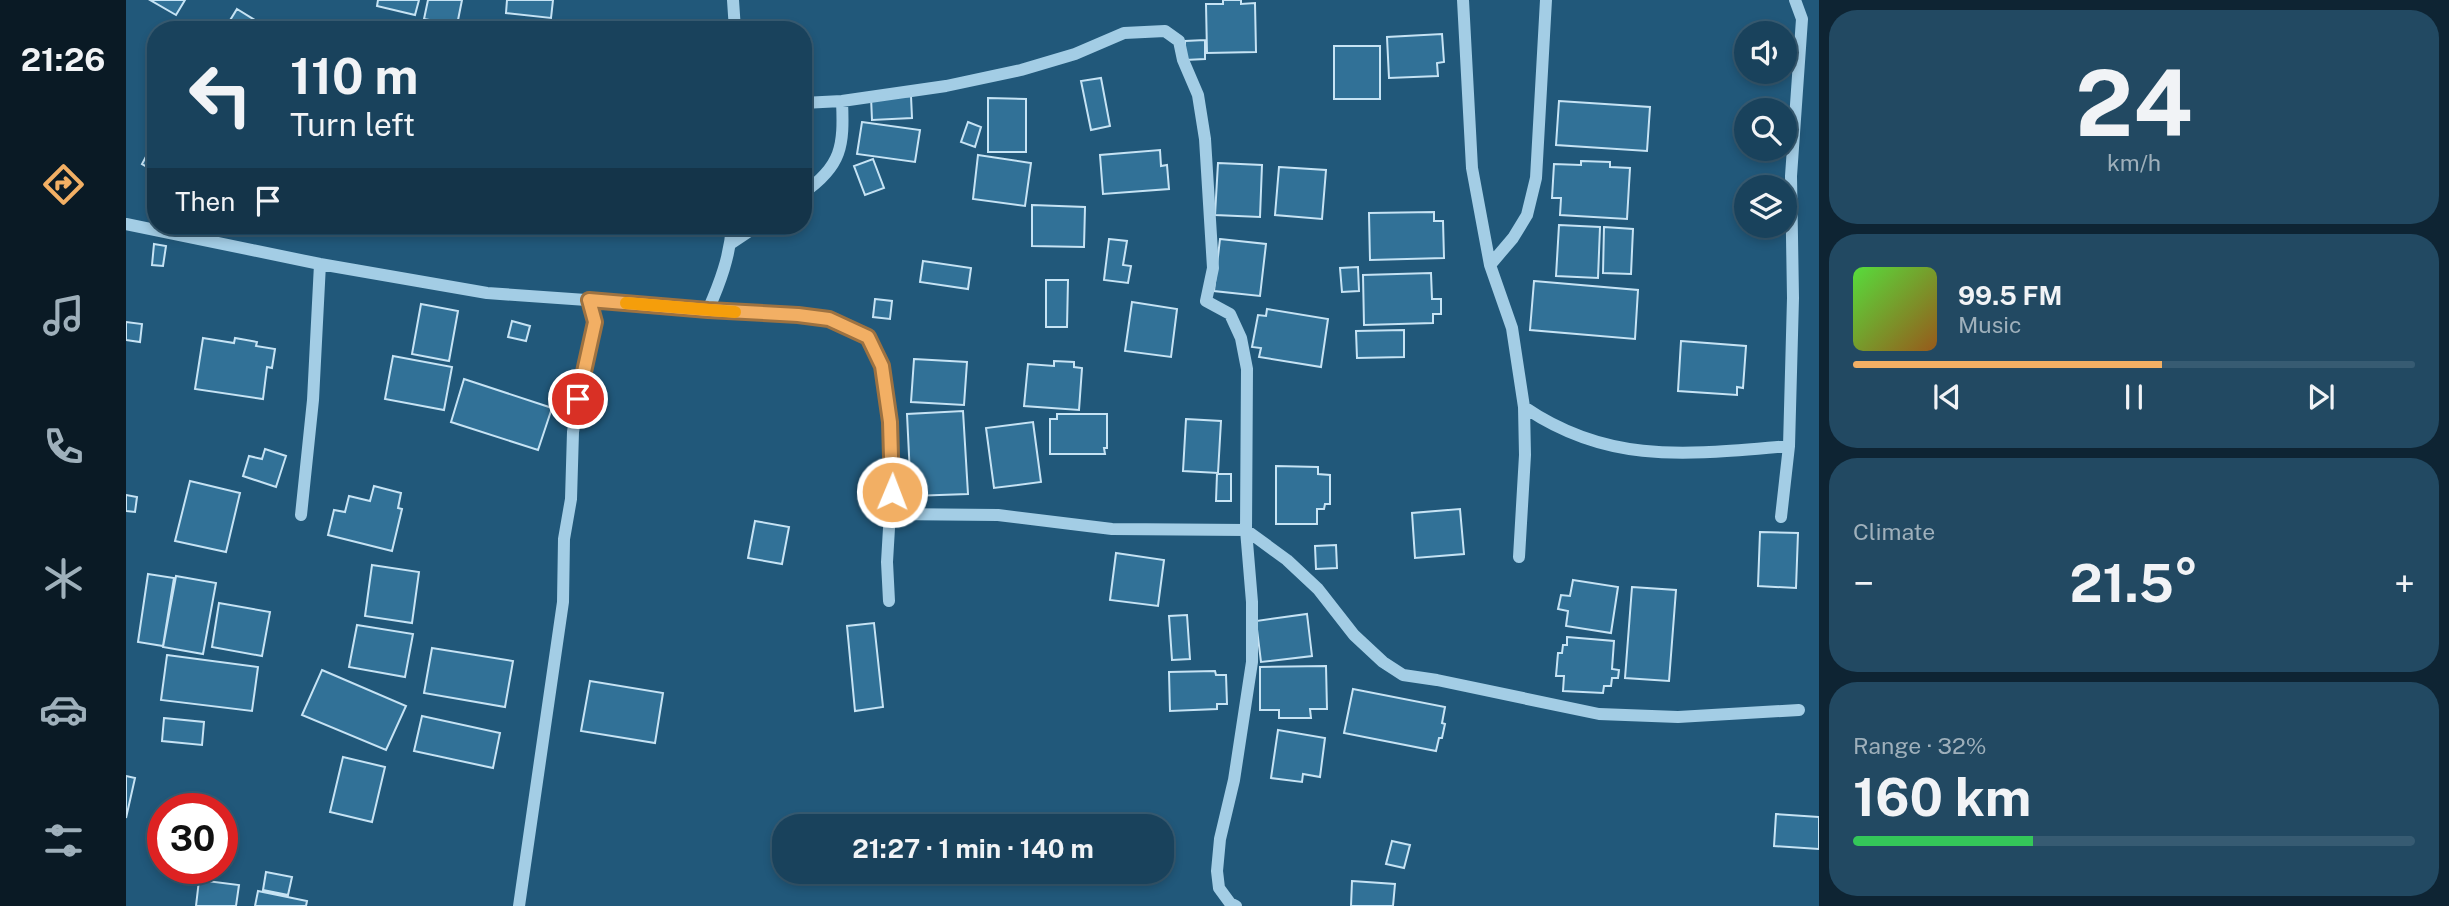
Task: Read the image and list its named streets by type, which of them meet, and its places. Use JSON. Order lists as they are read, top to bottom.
{
  "page": {
    "tabs": "21:26",
    "tile": [
      ["24", "km/h"],
      "Climate",
      ["Range · 32%", "160 km"]
    ],
    "turn": ["110 m", "Turn left"],
    "then": "Then",
    "song": ["99.5 FM", "Music"],
    "heat": ["−", "21.5°", "+"],
    "limit": "30",
    "trip": "21:27 · 1 min · 140 m"
  }
}
